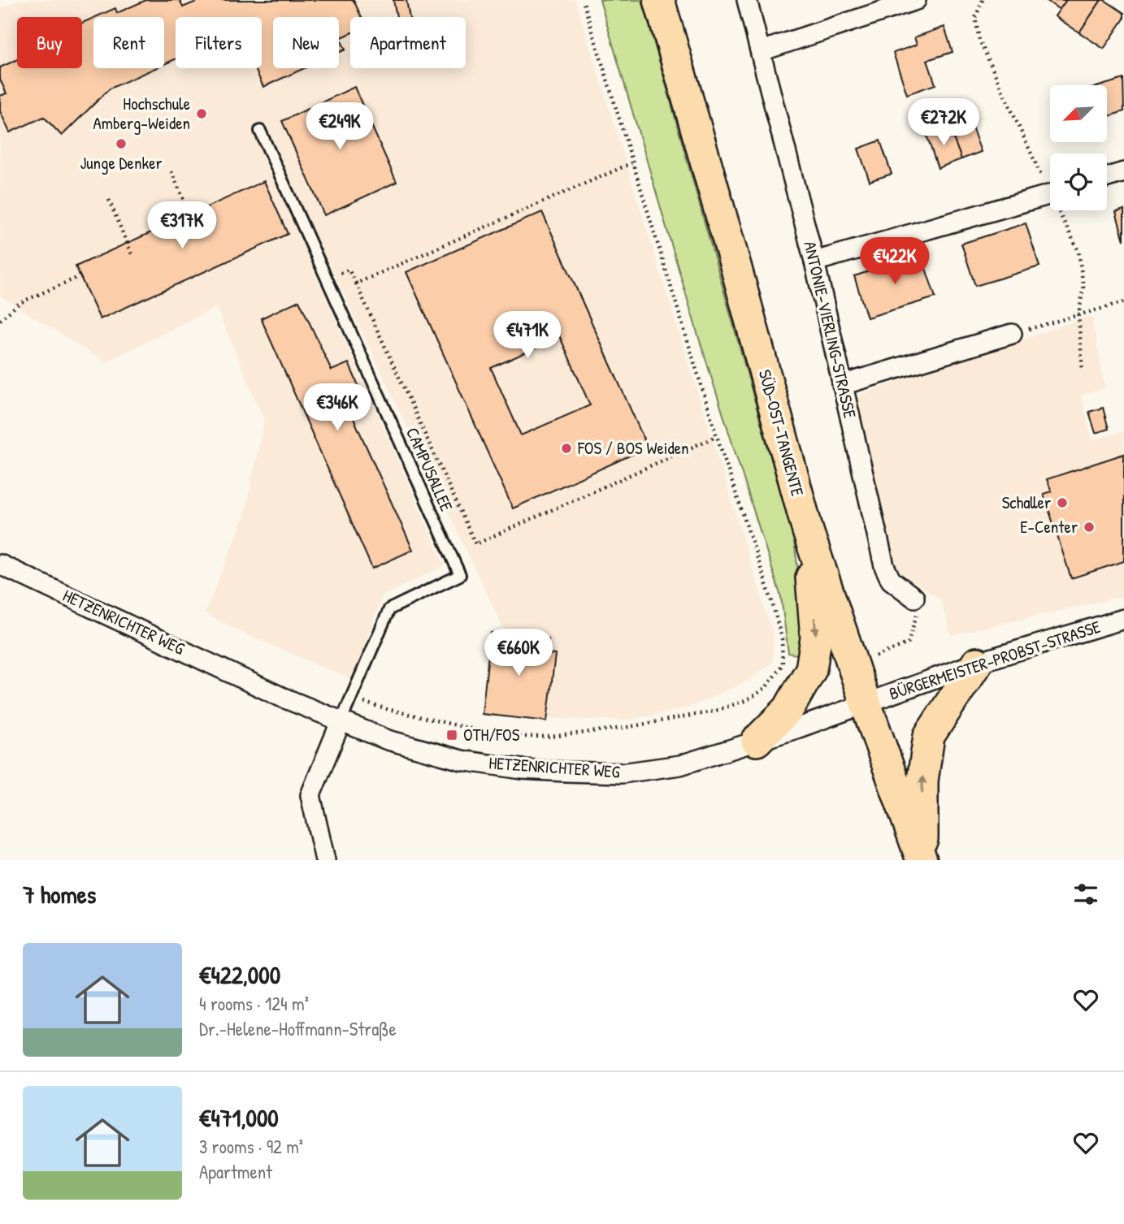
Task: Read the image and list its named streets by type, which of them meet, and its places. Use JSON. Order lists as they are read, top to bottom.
{
  "streets": {
    "main road": ["SÜD-OST-TANGENTE"],
    "street": ["ANTONIE-VIERLING-STRASSE", "HETZENRICHTER WEG", "BÜRGERMEISTER-PROBST-STRASSE"],
    "lane": ["CAMPUSALLEE"]
  },
  "crossings": [
    ["SÜD-OST-TANGENTE", "HETZENRICHTER WEG"],
    ["SÜD-OST-TANGENTE", "BÜRGERMEISTER-PROBST-STRASSE"],
    ["CAMPUSALLEE", "HETZENRICHTER WEG"],
    ["HETZENRICHTER WEG", "BÜRGERMEISTER-PROBST-STRASSE"]
  ],
  "places": {
    "other": [
      "Hochschule Amberg-Weiden",
      "Junge Denker",
      "FOS / BOS Weiden",
      "Schaller",
      "E-Center"
    ],
    "transit": ["OTH/FOS"]
  },
  "north": "bottom left",
  "page": {
    "chip": [
      "Buy",
      "Rent",
      "Filters",
      "New",
      "Apartment"
    ],
    "price": [
      "€272K",
      "€249K",
      "€317K",
      "€422K",
      "€471K",
      "€346K",
      "€660K"
    ],
    "heading": "7 homes",
    "list": [
      {
        "name": "€422,000",
        "note": "4 rooms · 124 m² · Dr.-Helene-Hoffmann-Straße"
      },
      {
        "name": "€471,000",
        "note": "3 rooms · 92 m² · Apartment"
      }
    ]
  }
}
